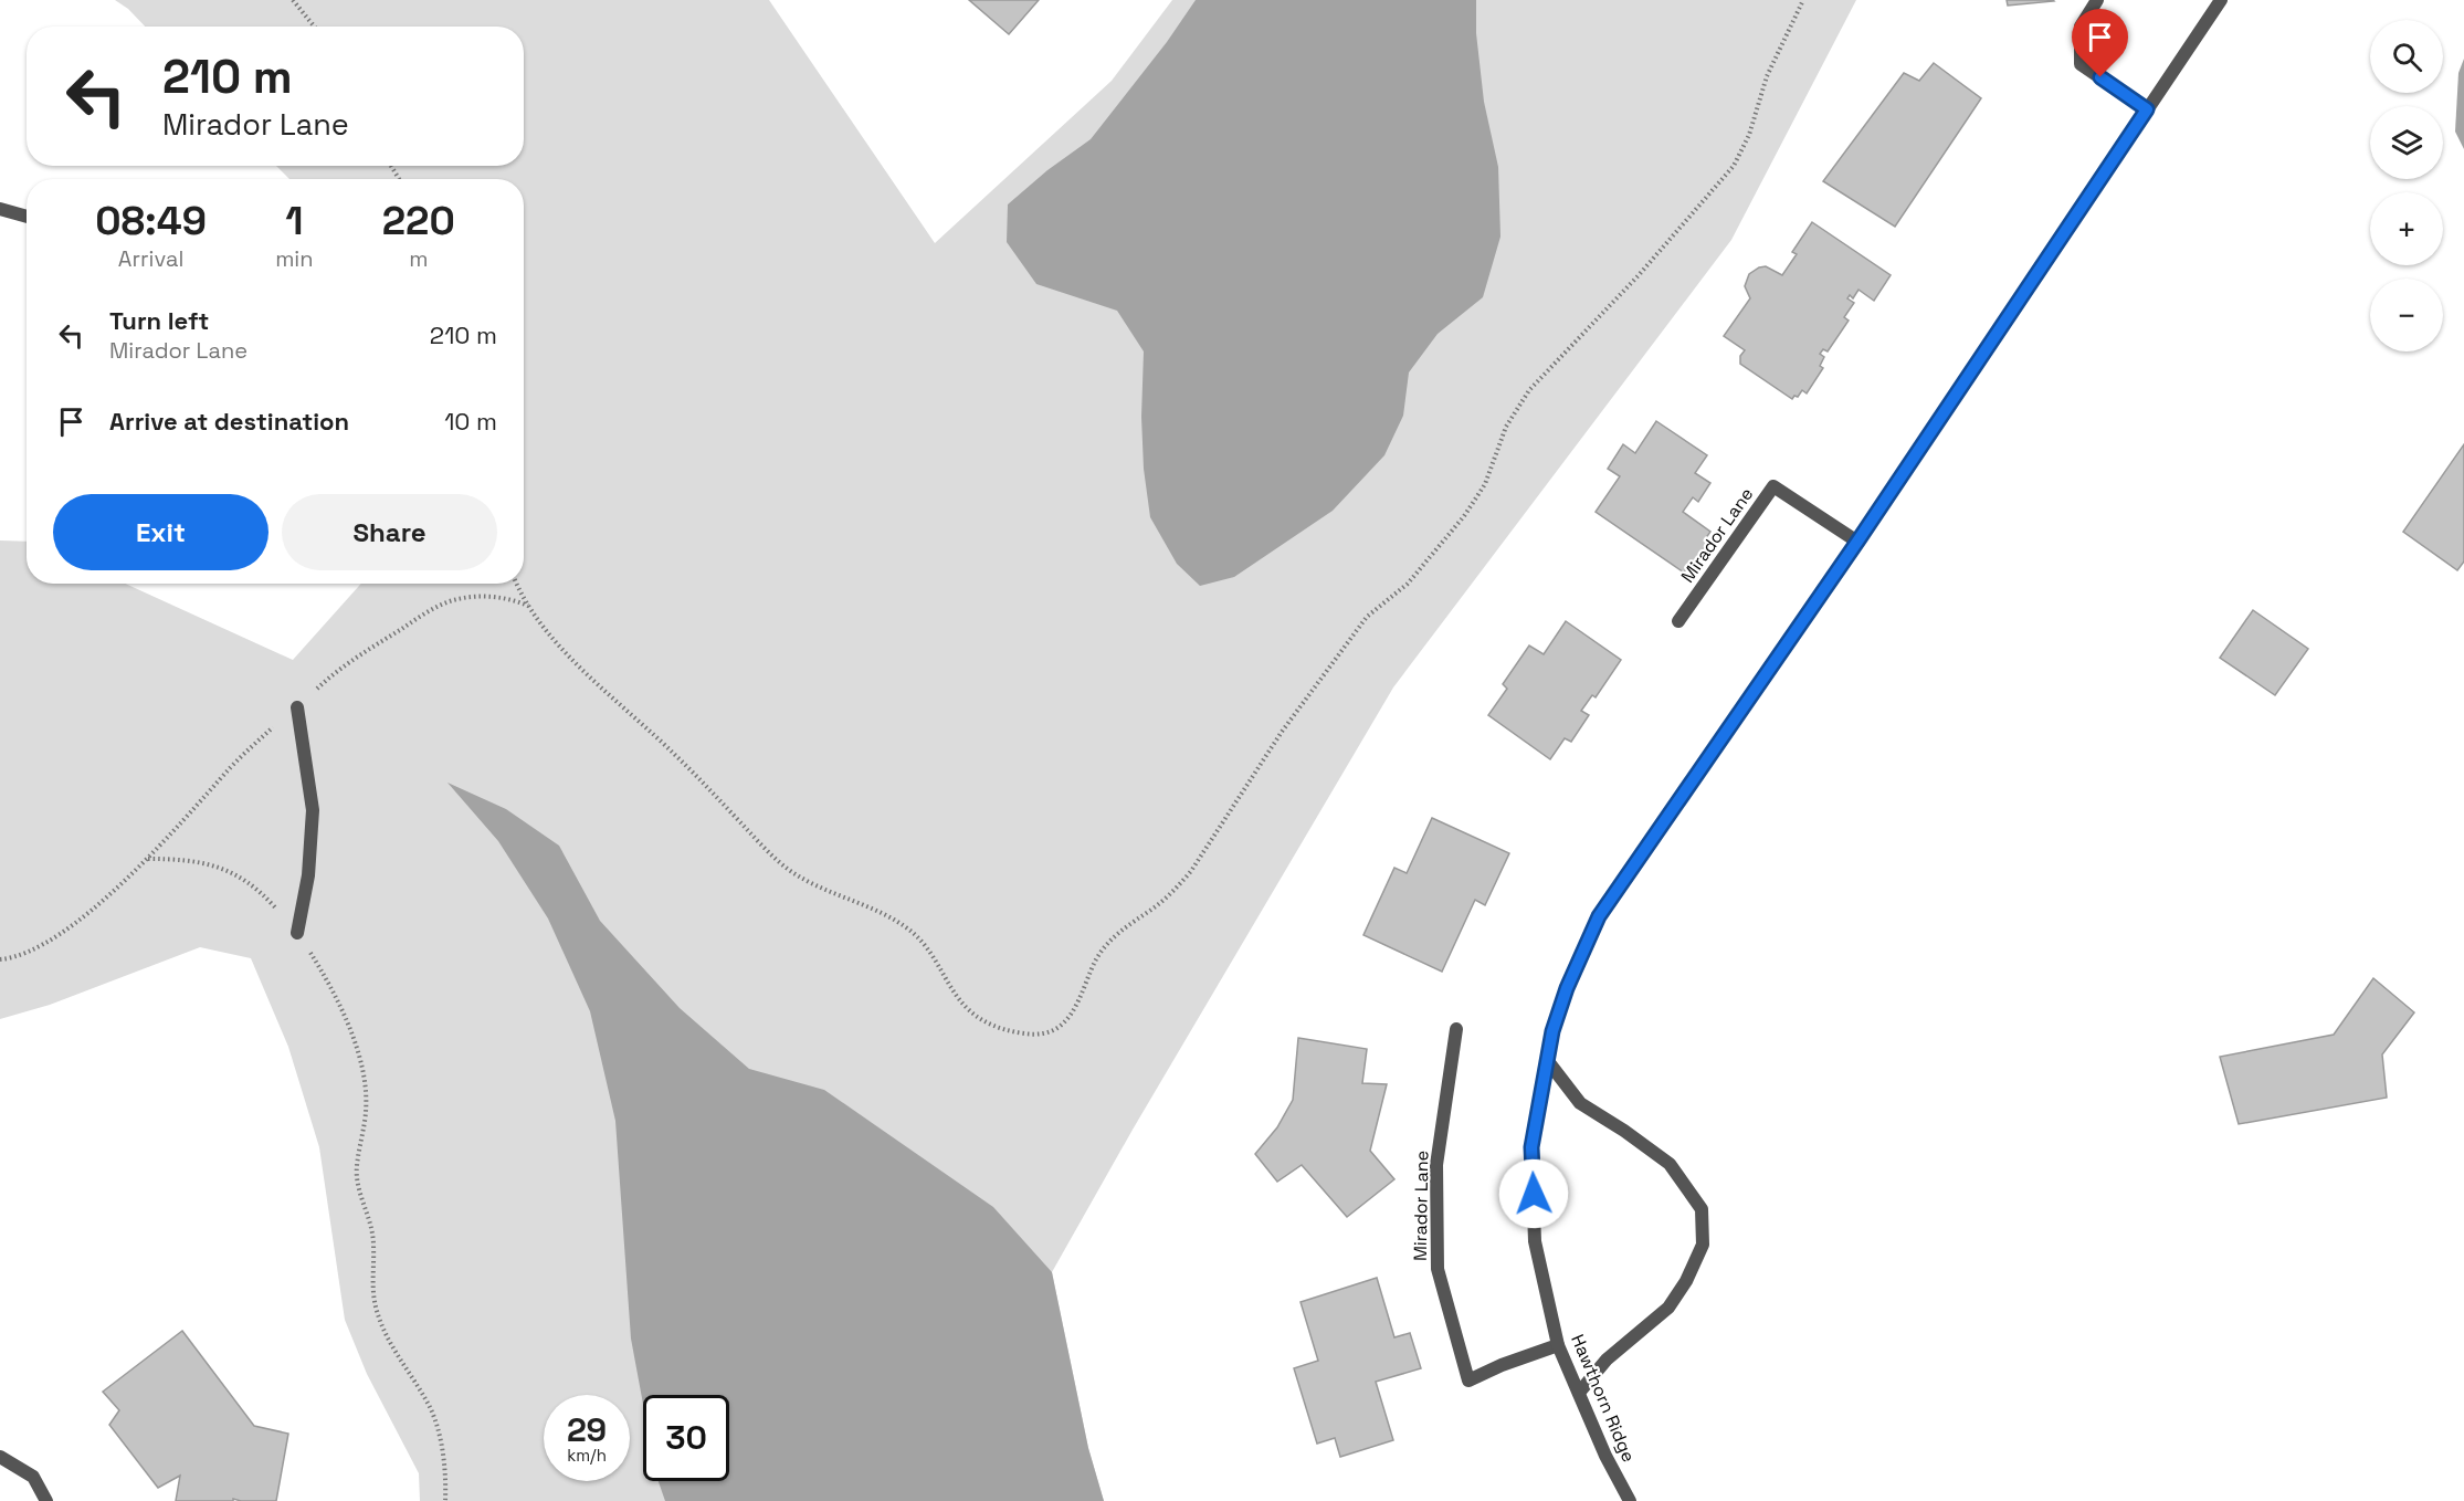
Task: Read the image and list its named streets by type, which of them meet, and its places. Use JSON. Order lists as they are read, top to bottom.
{
  "streets": {
    "street": ["Mirador Lane", "Hawthorn Ridge"]
  },
  "crossings": [
    ["Mirador Lane", "Hawthorn Ridge"]
  ],
  "page": {
    "map_buttons": ["+", "−"],
    "turn": ["210 m", "Mirador Lane"],
    "eta": [
      "08:49",
      "Arrival",
      "1",
      "min",
      "220",
      "m"
    ],
    "list": [
      {
        "name": "Turn left",
        "note": "Mirador Lane",
        "value": "210 m"
      },
      {
        "name": "Arrive at destination",
        "value": "10 m"
      }
    ],
    "buttons": ["Exit", "Share"],
    "speed": "29 km/h",
    "limit": "30"
  }
}
